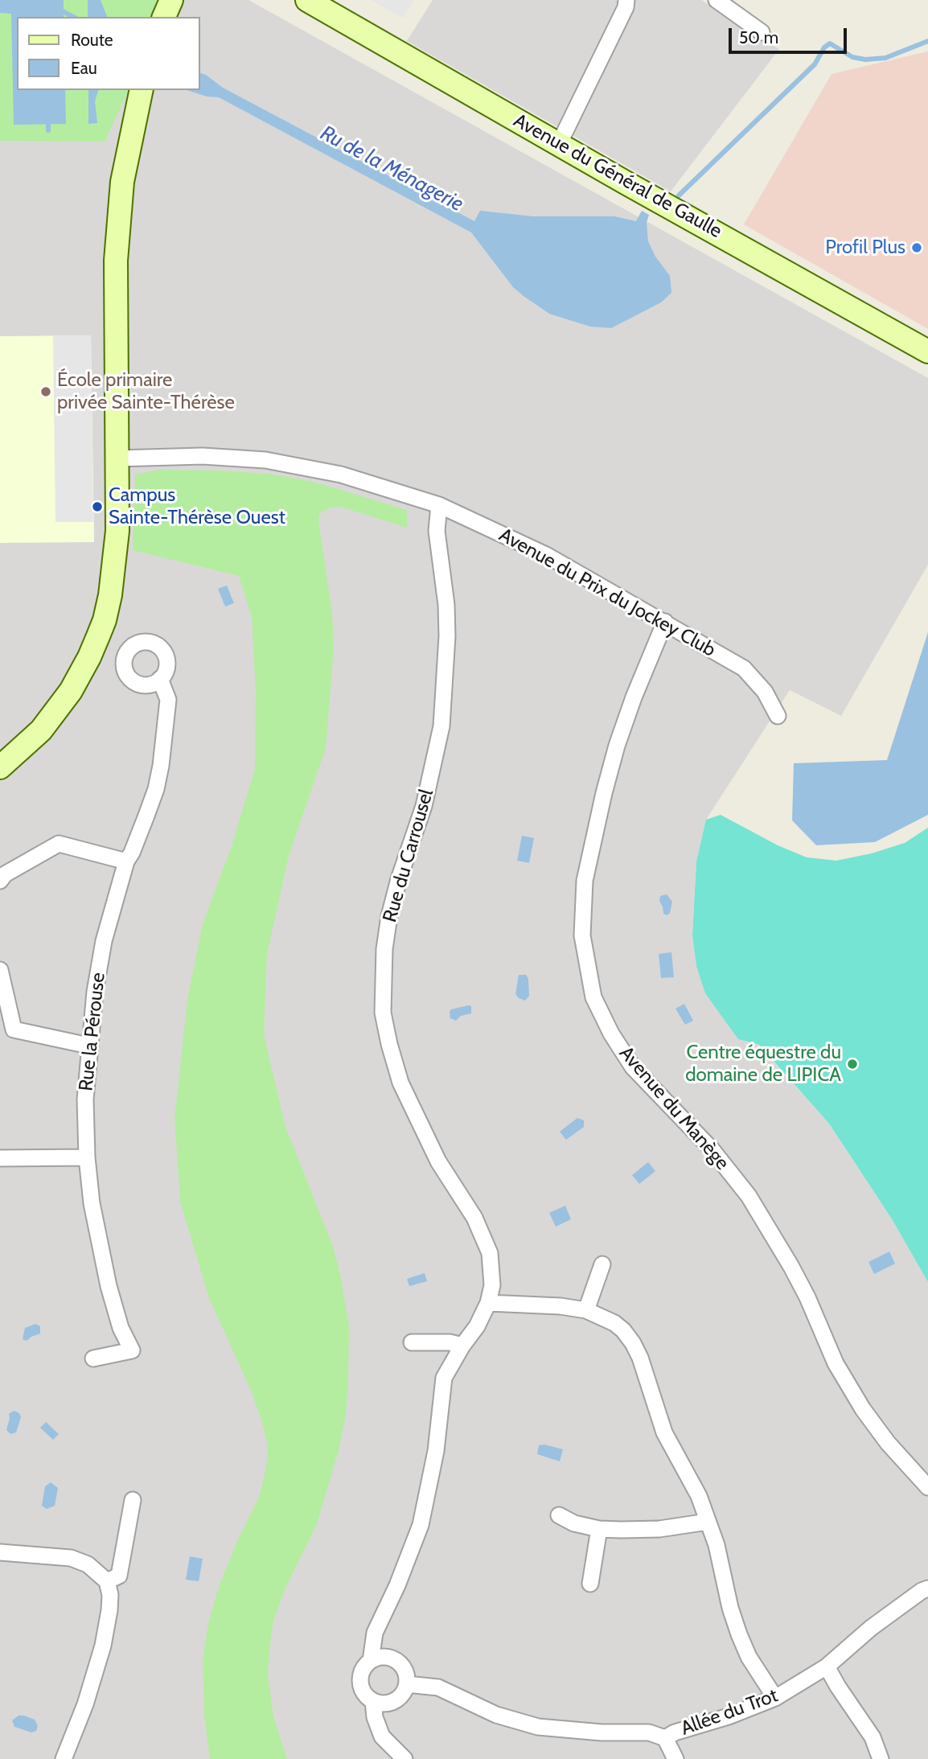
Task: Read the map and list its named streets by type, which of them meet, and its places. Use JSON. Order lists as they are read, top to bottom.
{
  "streets": {
    "main road": ["Avenue du Général de Gaulle"],
    "street": [
      "Avenue du Prix du Jockey Club",
      "Rue du Carrousel",
      "Rue la Pérouse",
      "Avenue du Manège",
      "Allée du Trot"
    ]
  },
  "crossings": [
    ["Avenue du Prix du Jockey Club", "Rue du Carrousel"],
    ["Avenue du Prix du Jockey Club", "Avenue du Manège"],
    ["Rue du Carrousel", "Allée du Trot"]
  ],
  "water": ["Ru de la Ménagerie"],
  "places": [
    "Profil Plus",
    "École primaire privée Sainte-Thérèse",
    "Campus Sainte-Thérèse Ouest",
    "Centre équestre du domaine de LIPICA"
  ],
  "legend": ["Route", "Eau"],
  "scale_bar": "50 m"
}
